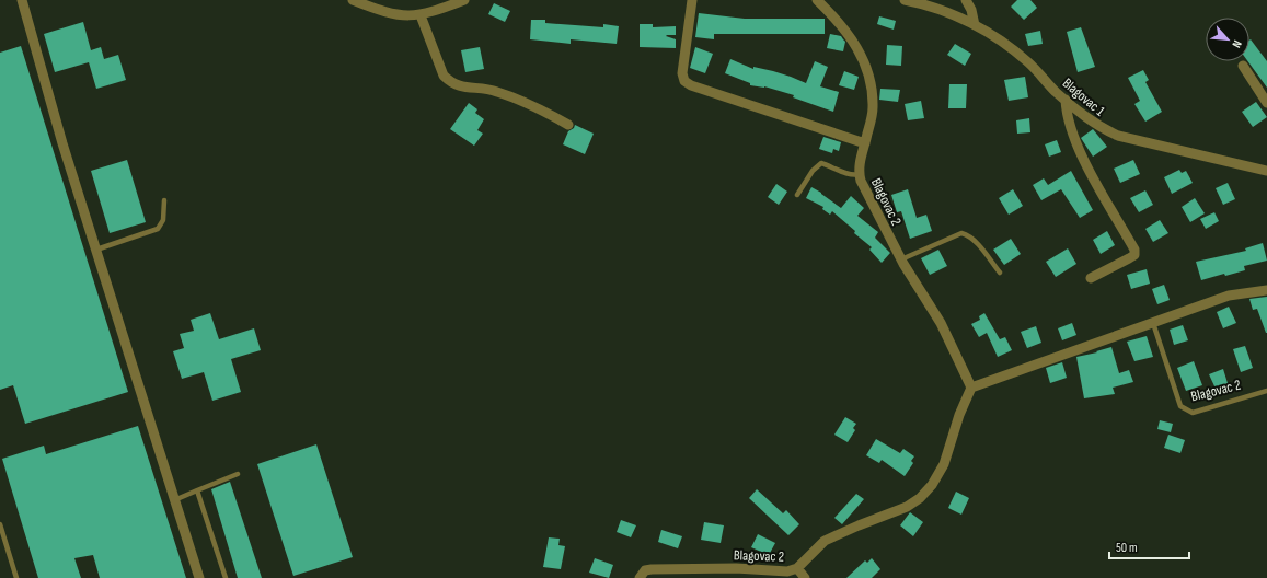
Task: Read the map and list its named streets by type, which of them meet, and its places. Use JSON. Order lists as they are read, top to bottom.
{
  "streets": {
    "street": ["Blagovac 1", "Blagovac 2"]
  },
  "scale_bar": "50 m",
  "north": "bottom right"
}
